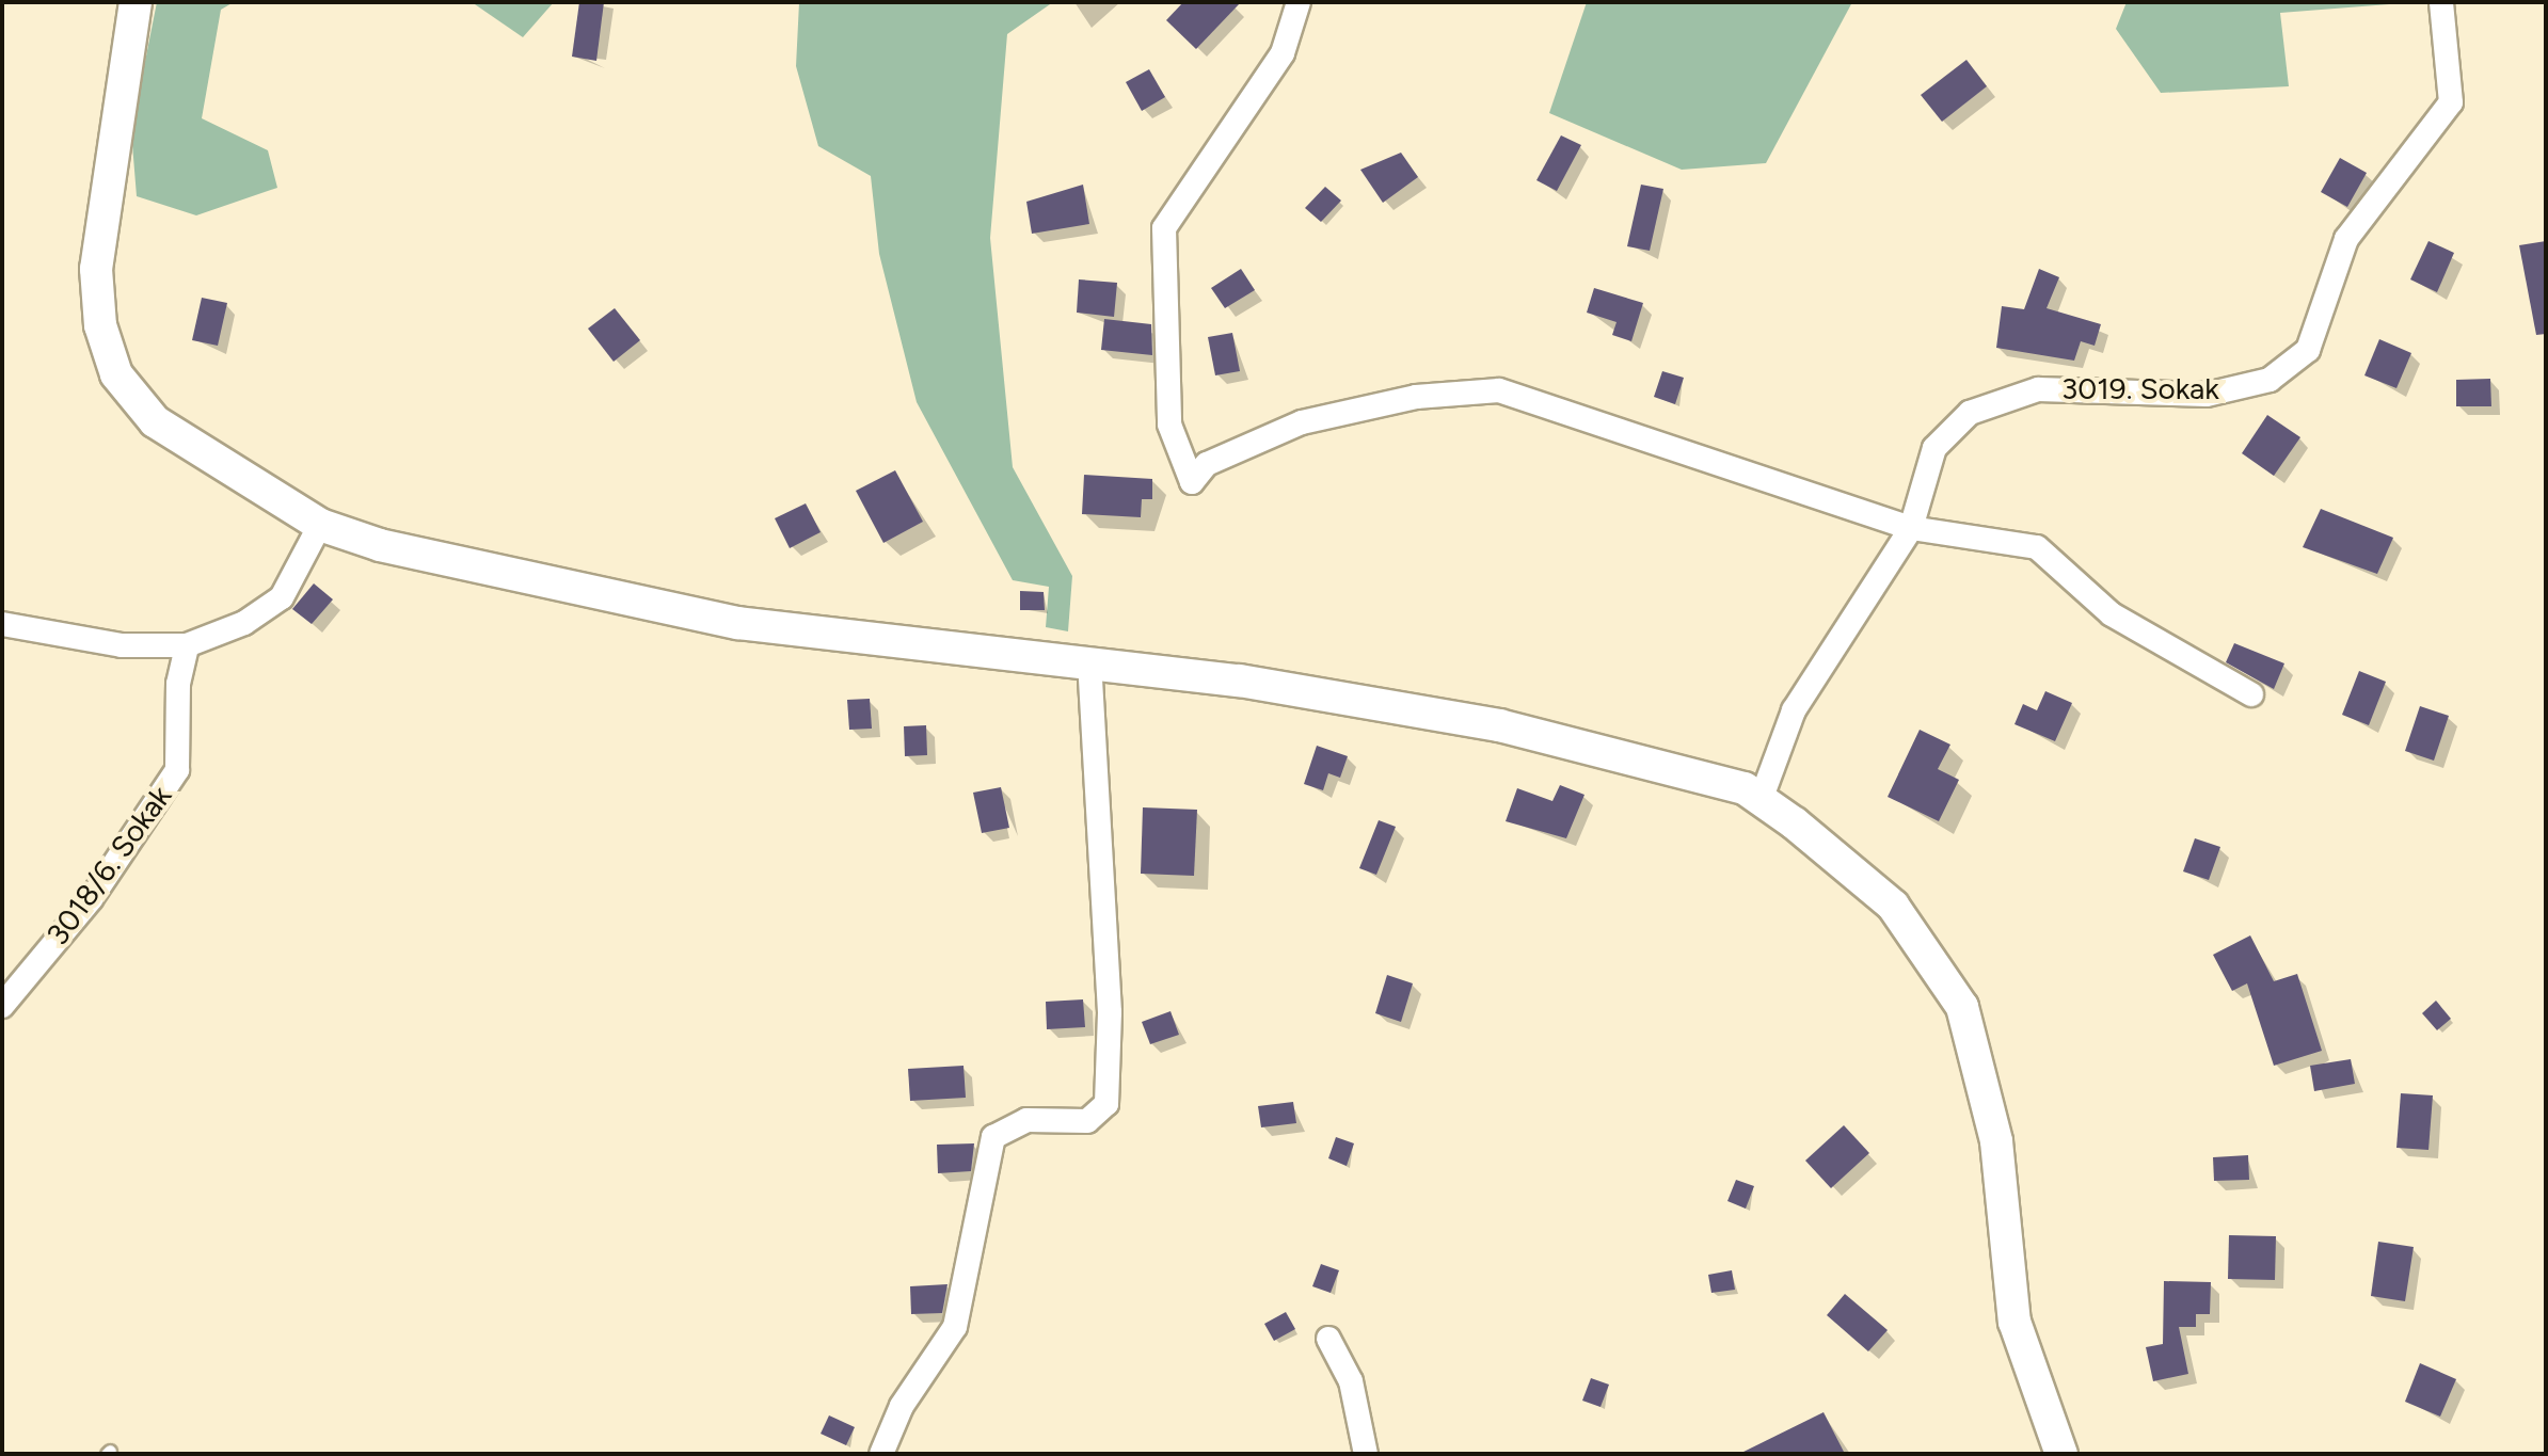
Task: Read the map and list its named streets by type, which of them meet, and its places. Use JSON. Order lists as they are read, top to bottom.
{
  "streets": {
    "street": ["3019. Sokak", "3018/6. Sokak"]
  }
}
